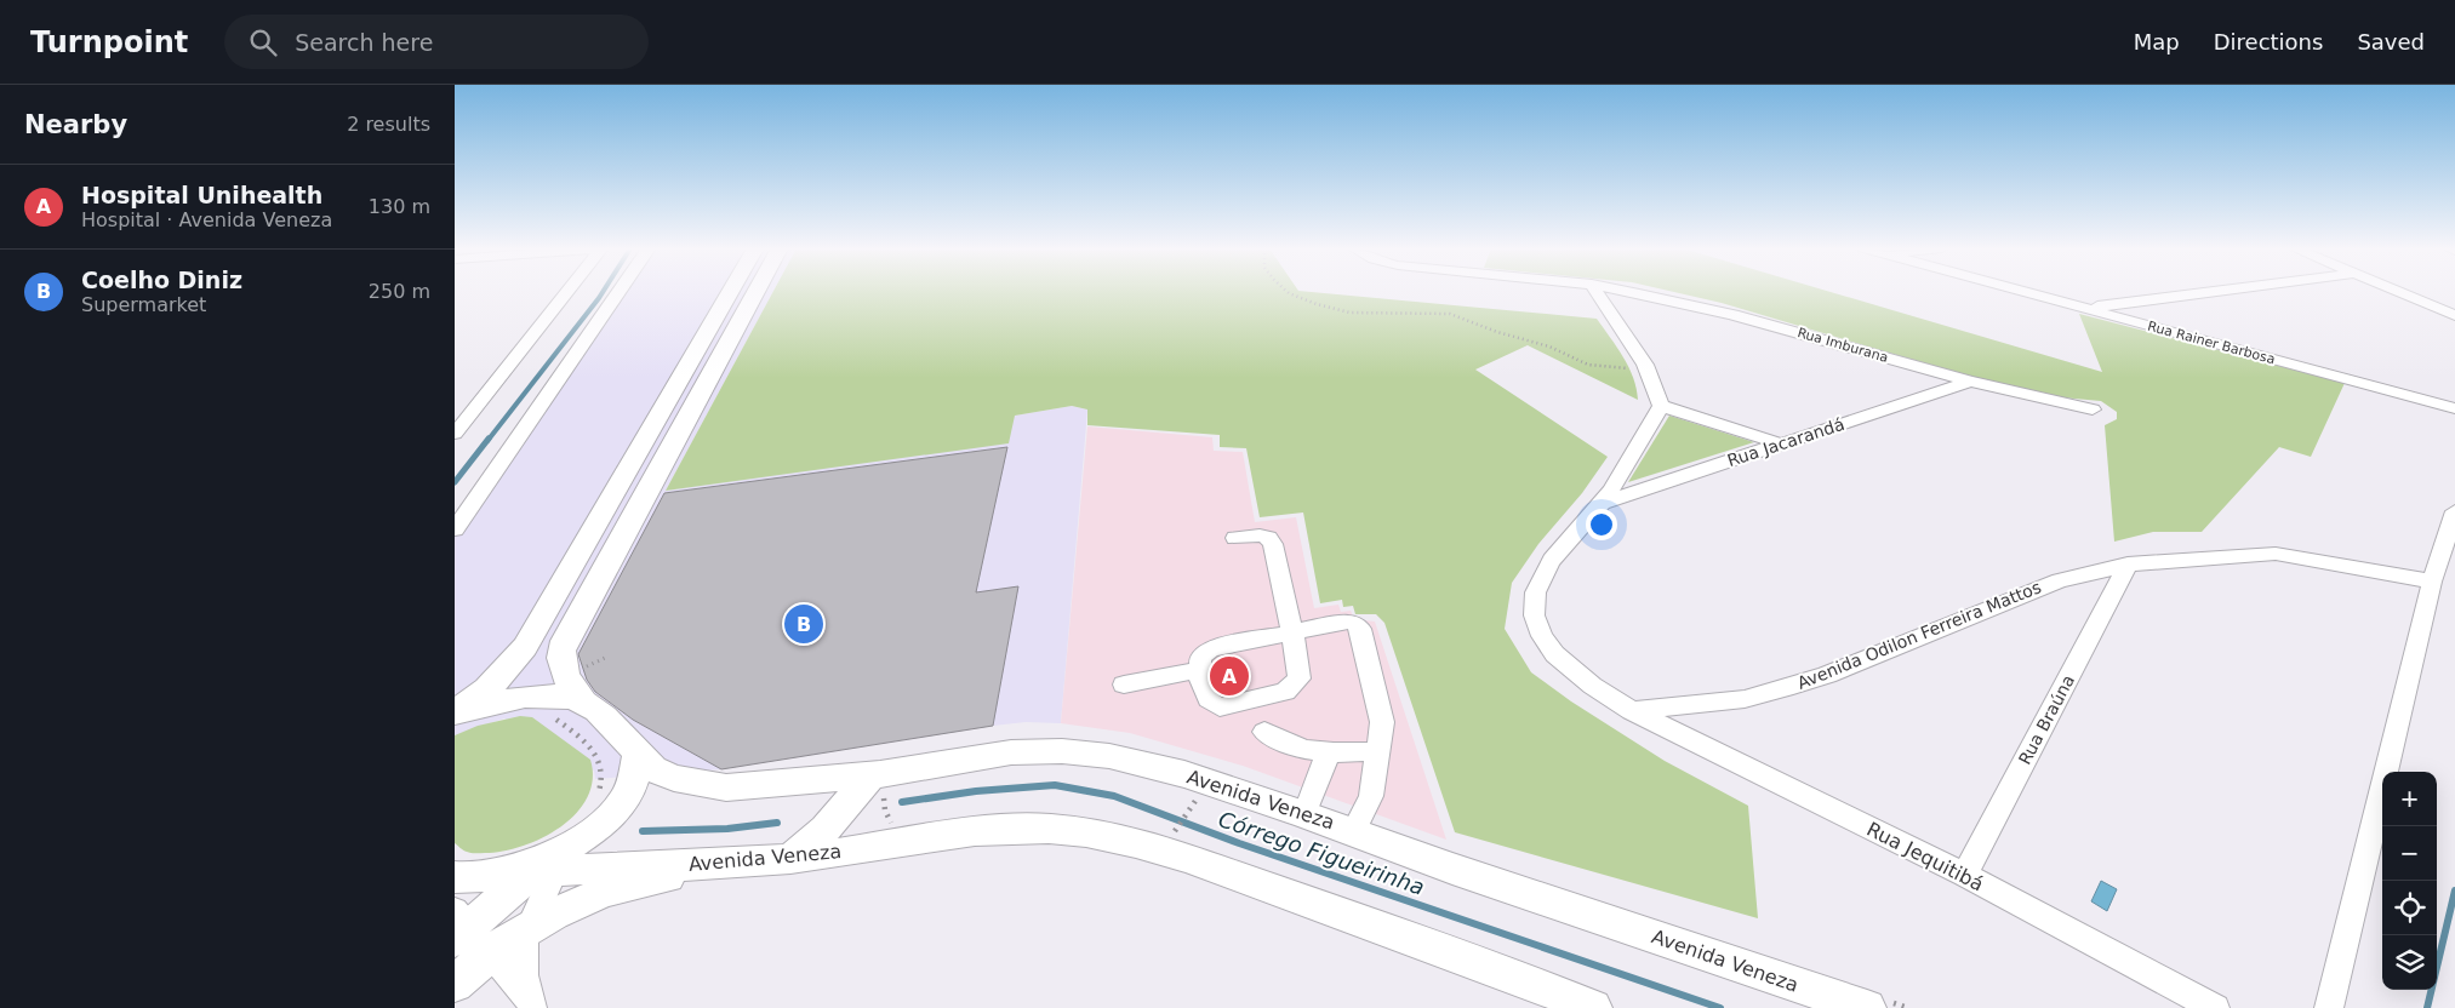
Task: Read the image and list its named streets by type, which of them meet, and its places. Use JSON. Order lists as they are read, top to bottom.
{
  "streets": {
    "main road": ["Avenida Veneza"],
    "street": [
      "Rua Rainer Barbosa",
      "Rua Imburana",
      "Rua Jacarandá",
      "Avenida Odilon Ferreira Mattos",
      "Rua Braúna",
      "Rua Jequitibá"
    ]
  },
  "crossings": [
    ["Rua Imburana", "Rua Jacarandá"],
    ["Avenida Odilon Ferreira Mattos", "Rua Braúna"],
    ["Avenida Odilon Ferreira Mattos", "Rua Jequitibá"],
    ["Rua Braúna", "Rua Jequitibá"]
  ],
  "water": ["Córrego Figueirinha"],
  "page": {
    "header": "Turnpoint",
    "search": "Search here",
    "nav": ["Map", "Directions", "Saved"],
    "heading": ["Nearby", "2 results"],
    "list": [
      {
        "mark": "A",
        "name": "Hospital Unihealth",
        "note": "Hospital · Avenida Veneza",
        "value": "130 m"
      },
      {
        "mark": "B",
        "name": "Coelho Diniz",
        "note": "Supermarket",
        "value": "250 m"
      }
    ],
    "pins": ["B", "A"],
    "map_buttons": ["+", "−"]
  }
}
